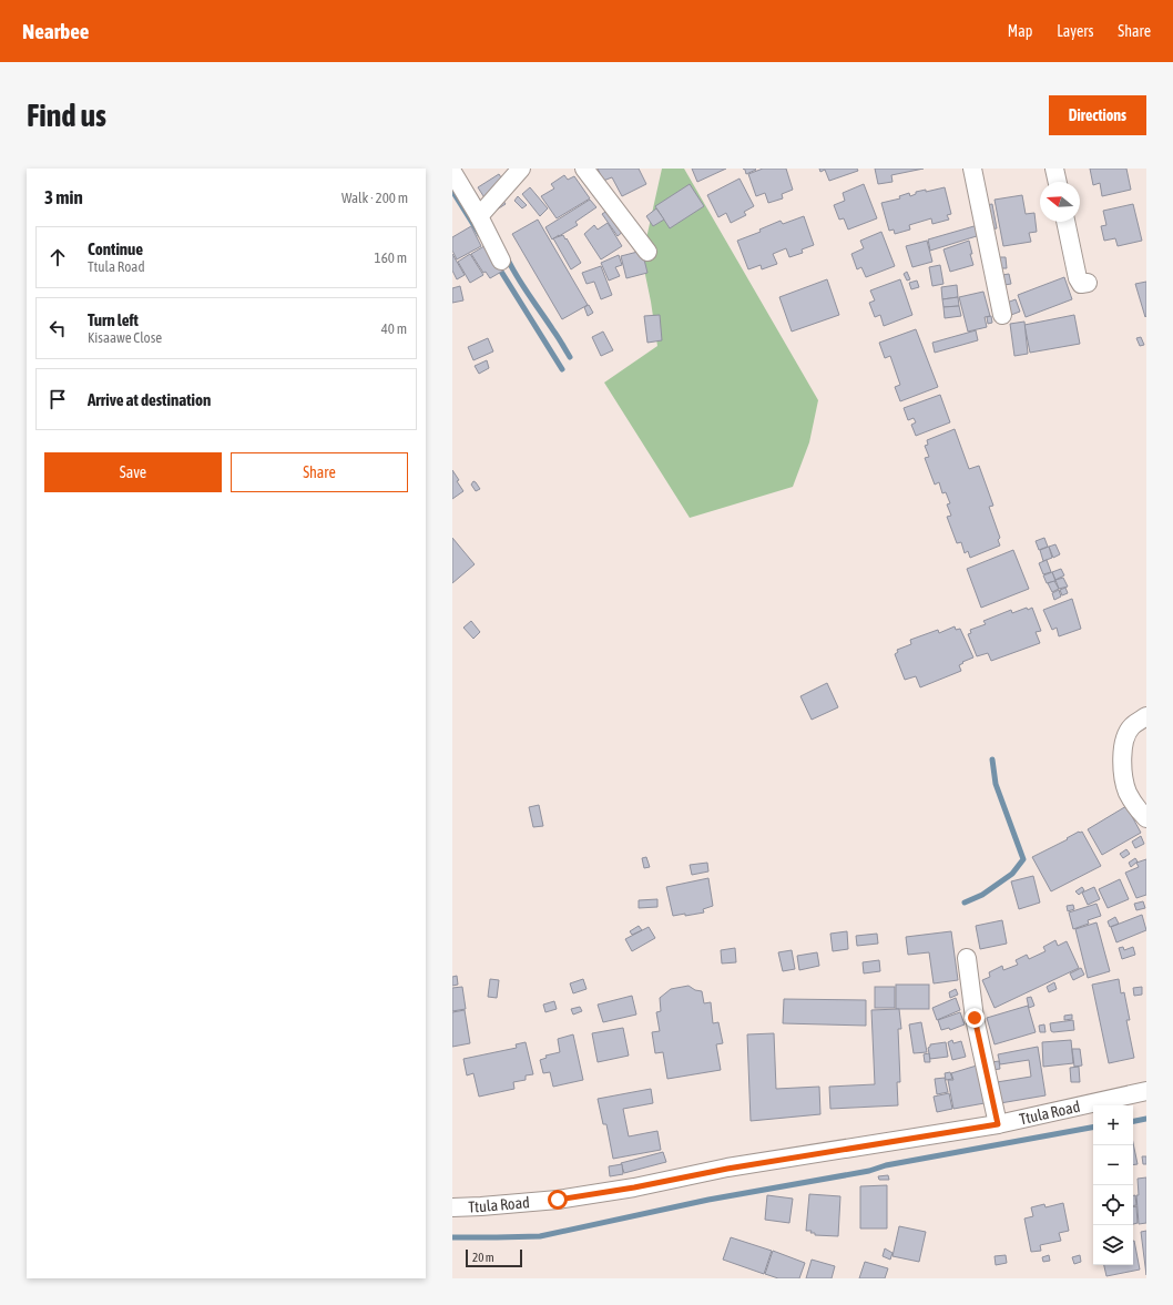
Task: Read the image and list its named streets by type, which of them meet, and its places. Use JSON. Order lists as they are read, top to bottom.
{
  "streets": {
    "street": ["Ttula Road"]
  },
  "scale_bar": "20 m",
  "north": "left",
  "page": {
    "header": "Nearbee",
    "nav": ["Map", "Layers", "Share"],
    "buttons": [
      "Directions",
      ["Save", "Share"]
    ],
    "title": "Find us",
    "heading": ["3 min", "Walk · 200 m"],
    "list": [
      ["Continue", "Ttula Road", "160 m"],
      ["Turn left", "Kisaawe Close", "40 m"],
      "Arrive at destination"
    ],
    "map_buttons": ["+", "−"],
    "scale": "20 m"
  }
}
